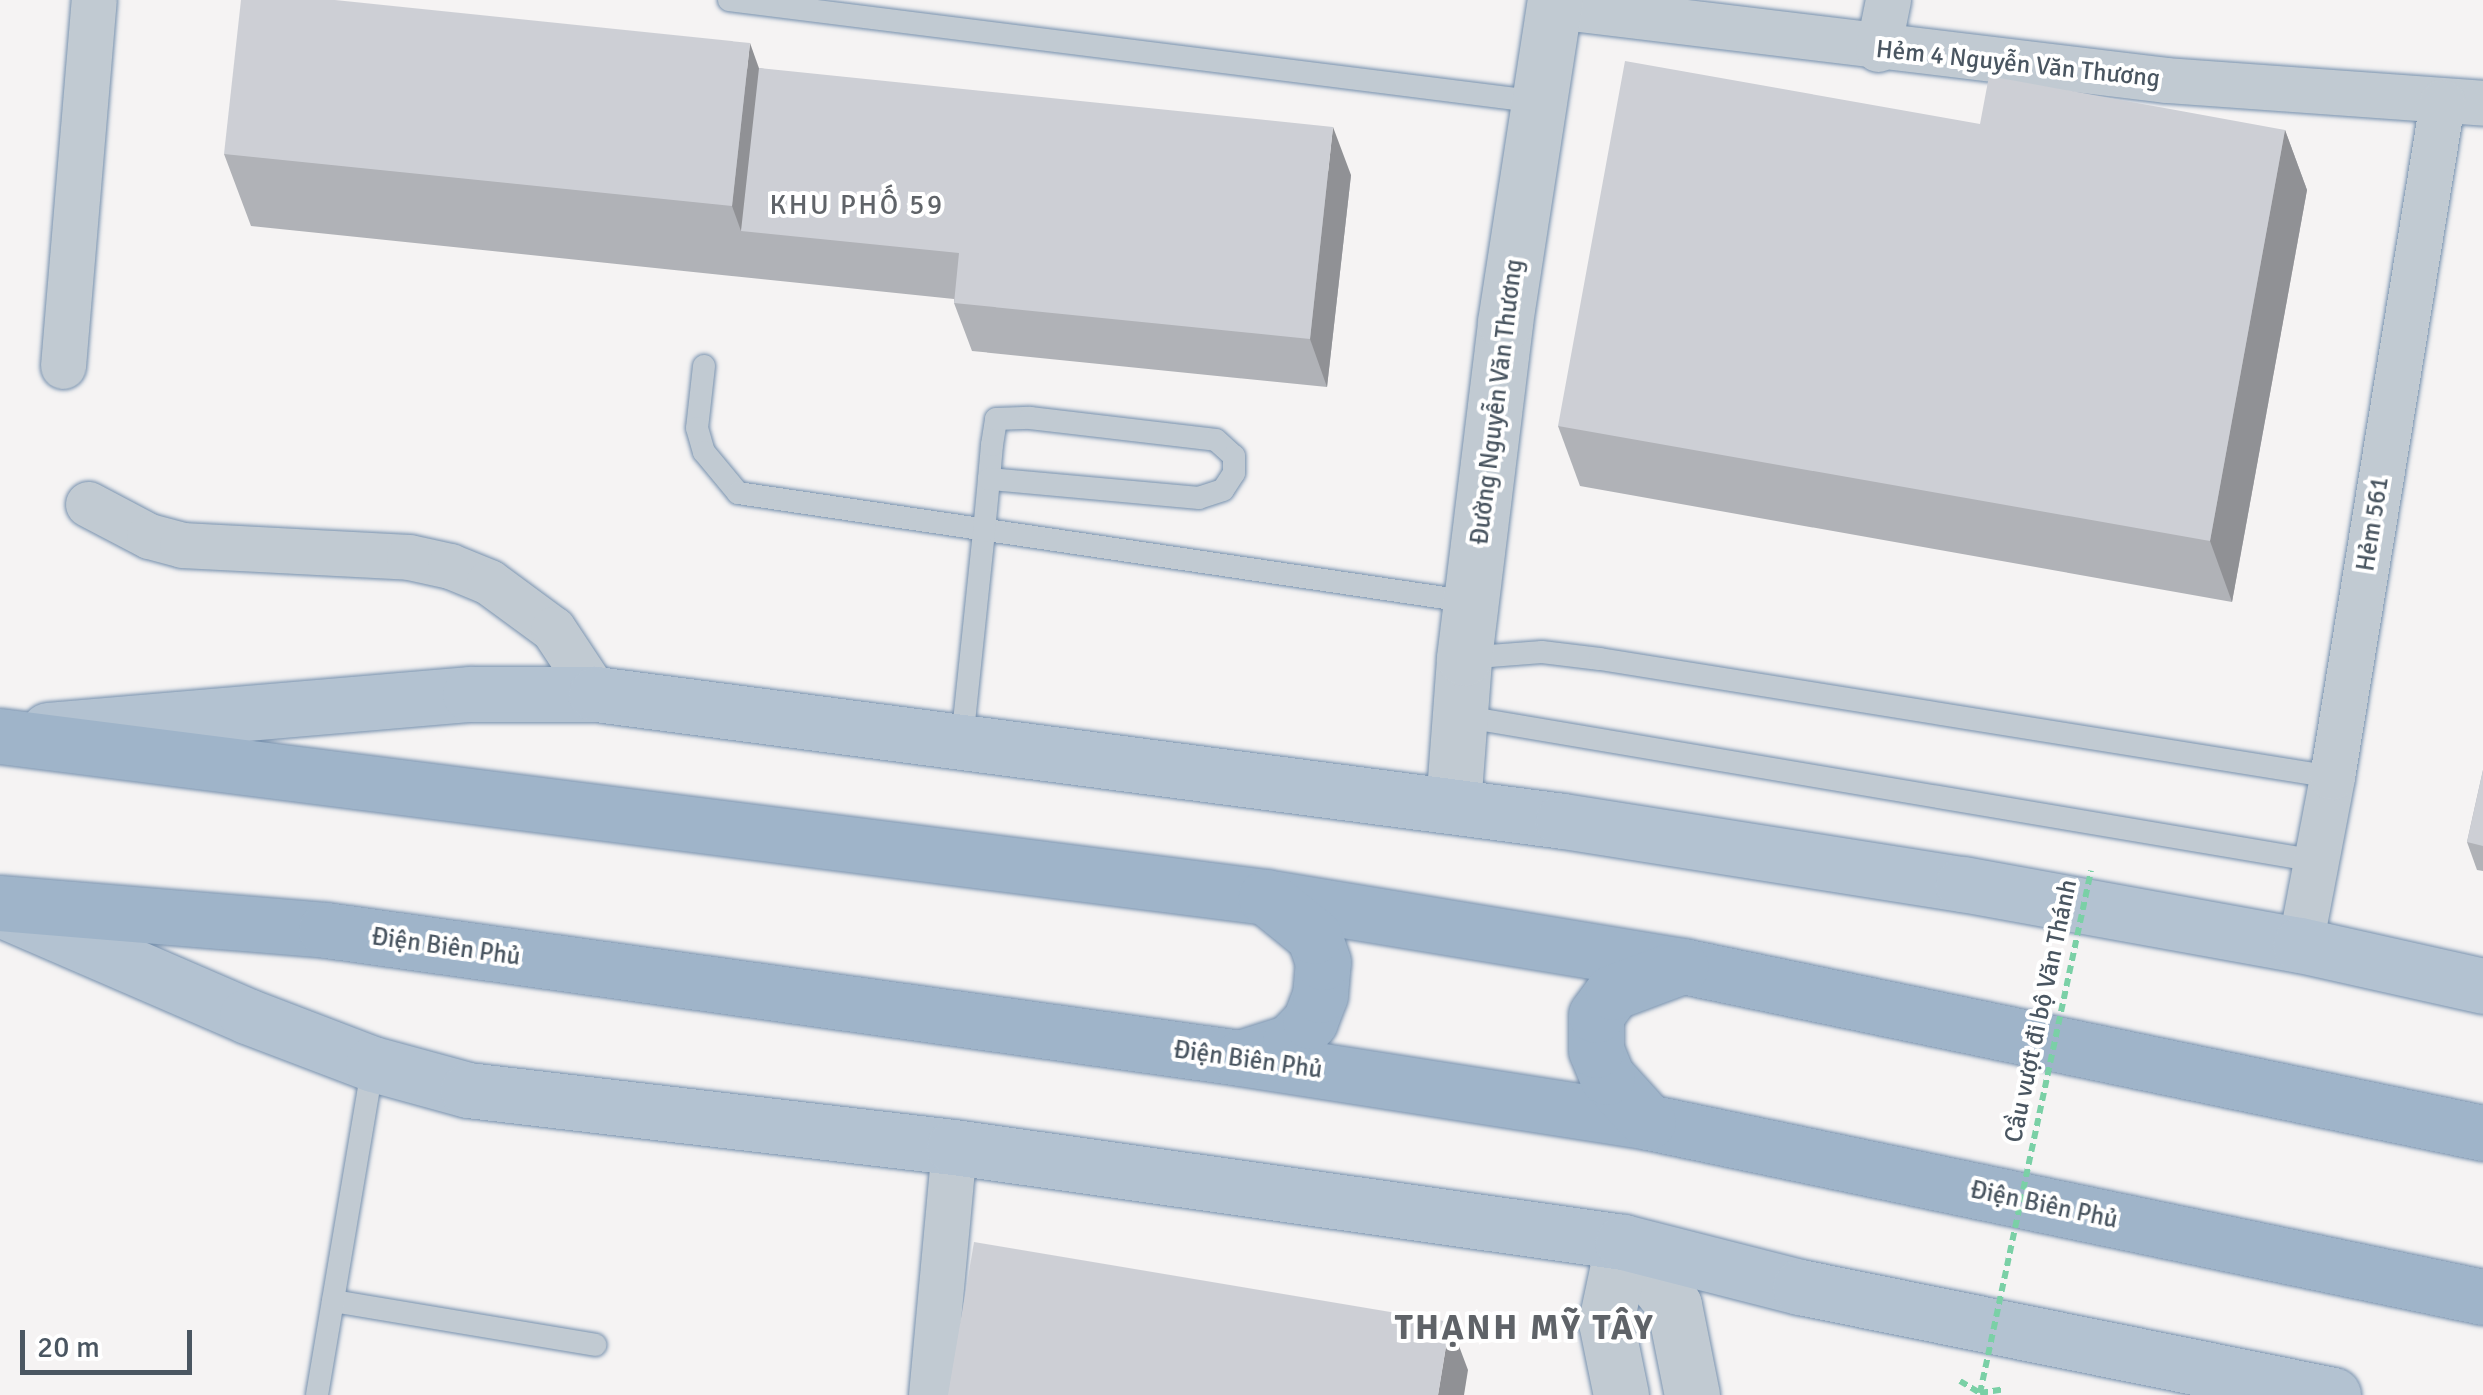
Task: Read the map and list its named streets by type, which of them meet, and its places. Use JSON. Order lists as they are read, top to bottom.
{
  "streets": {
    "highway": ["Điện Biên Phủ"],
    "street": ["Hẻm 4 Nguyễn Văn Thương", "Đường Nguyễn Văn Thương", "Hẻm 561"],
    "path": ["Cầu vượt đi bộ Văn Thánh"]
  },
  "crossings": [
    ["Hẻm 4 Nguyễn Văn Thương", "Đường Nguyễn Văn Thương"],
    ["Hẻm 4 Nguyễn Văn Thương", "Hẻm 561"]
  ],
  "districts": ["KHU PHỐ 59", "THẠNH MỸ TÂY"],
  "scale_bar": "20 m"
}
